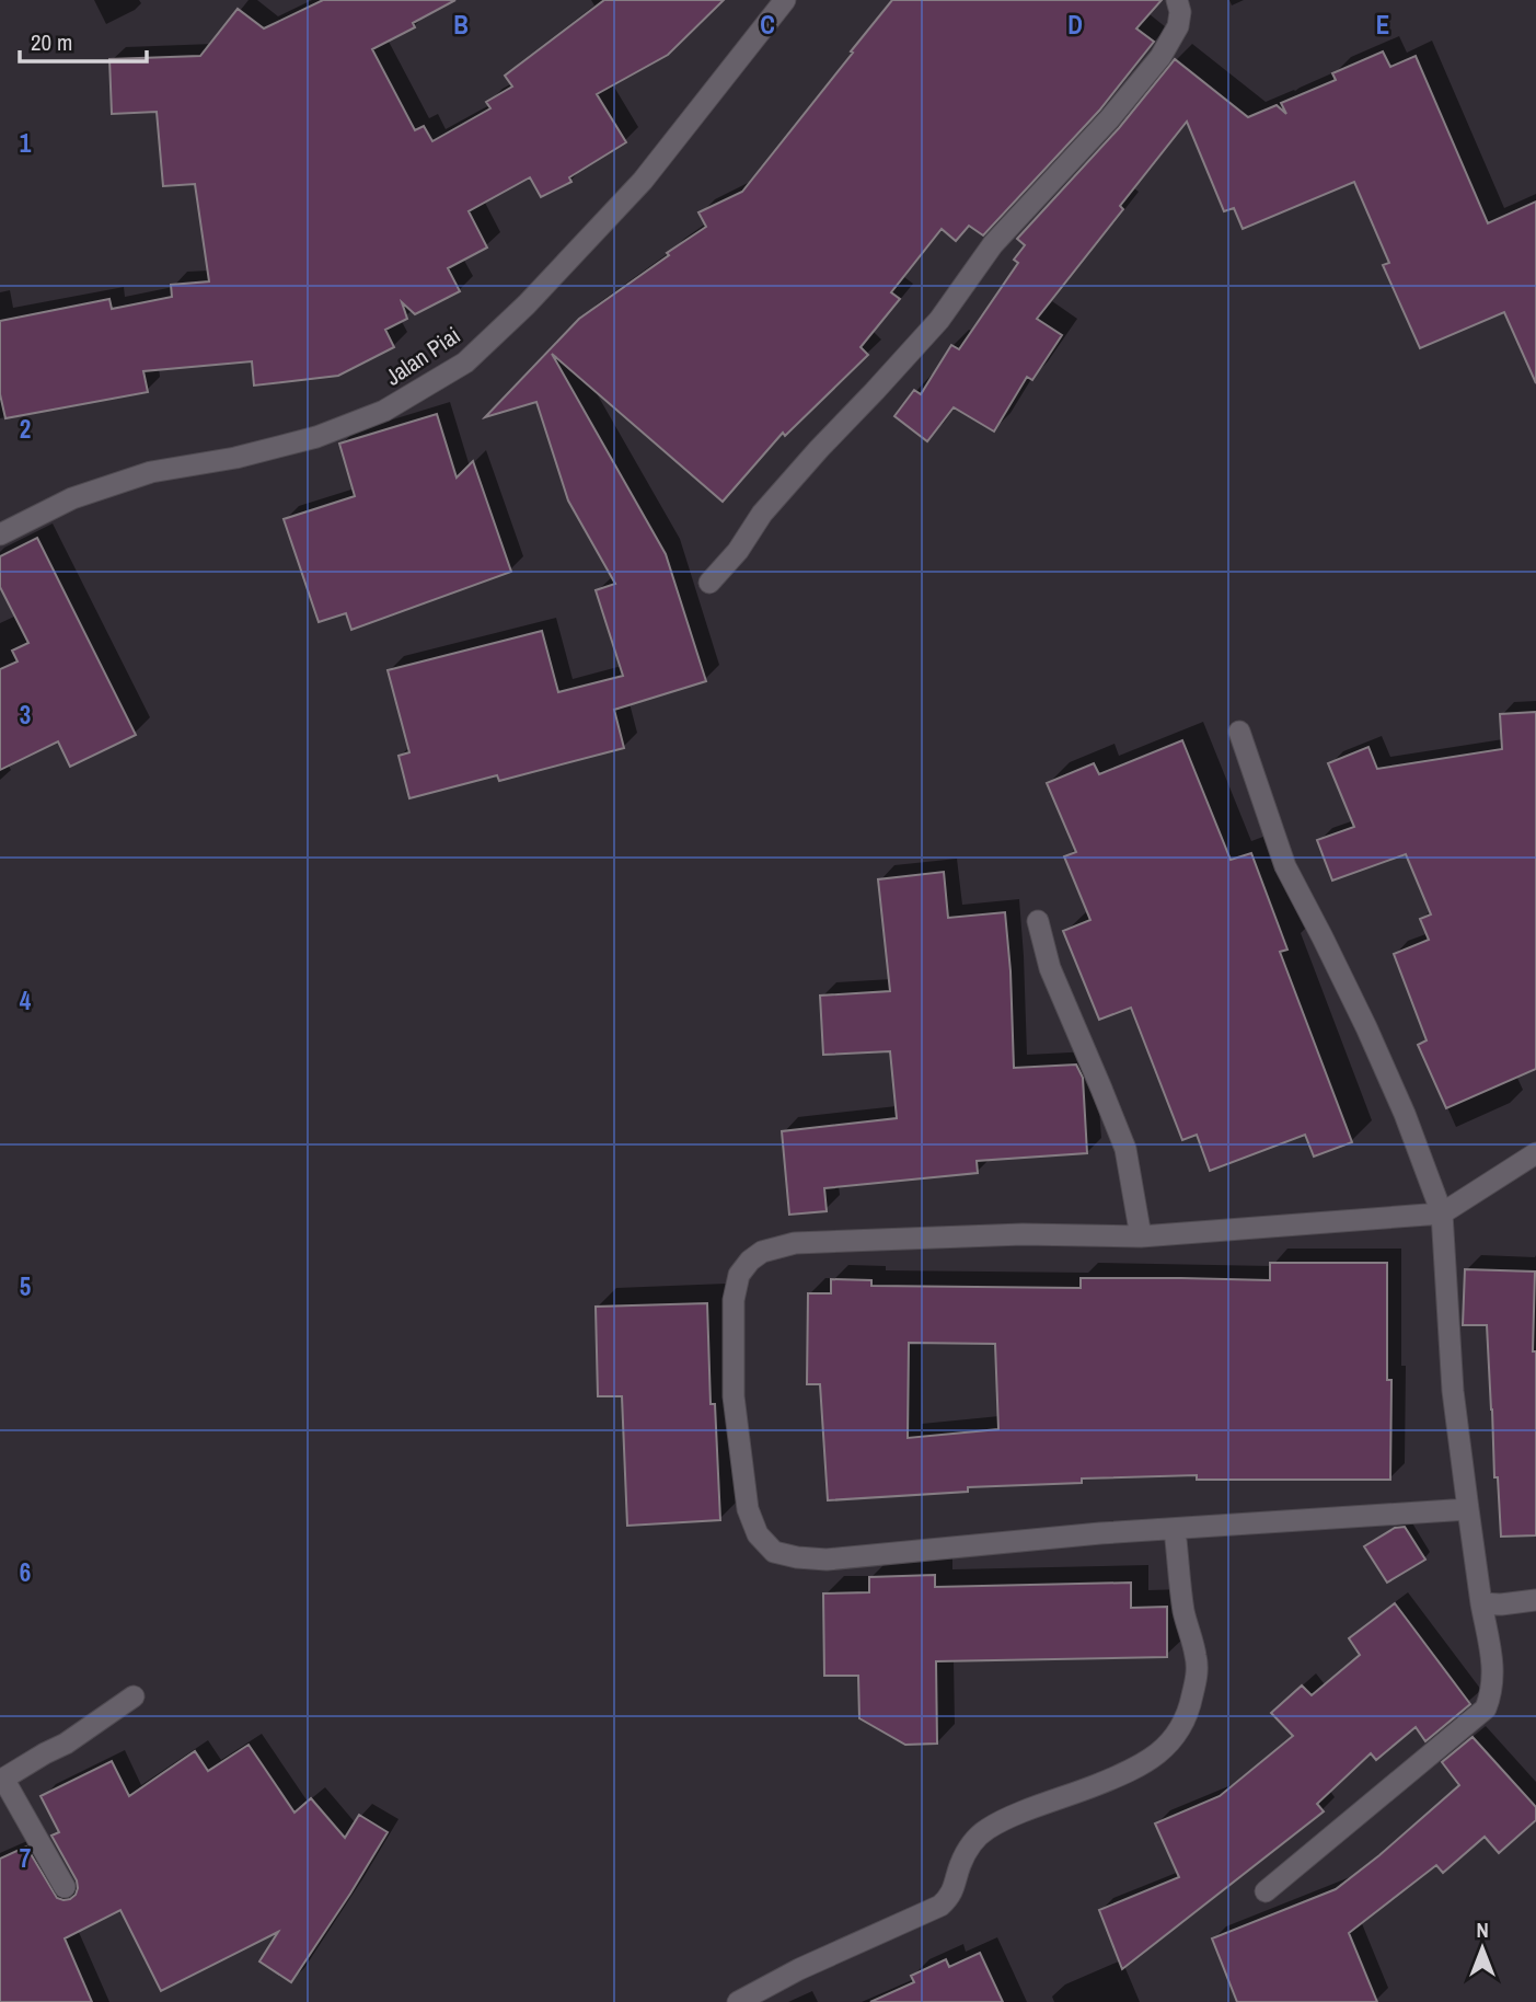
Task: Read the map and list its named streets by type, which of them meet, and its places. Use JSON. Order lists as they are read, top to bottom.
{
  "streets": {
    "street": ["Jalan Piai"]
  },
  "scale_bar": "20 m",
  "north": "top",
  "grid": {
    "columns": [
      "B",
      "C",
      "D",
      "E"
    ],
    "rows": [
      "1",
      "2",
      "3",
      "4",
      "5",
      "6",
      "7"
    ]
  }
}
